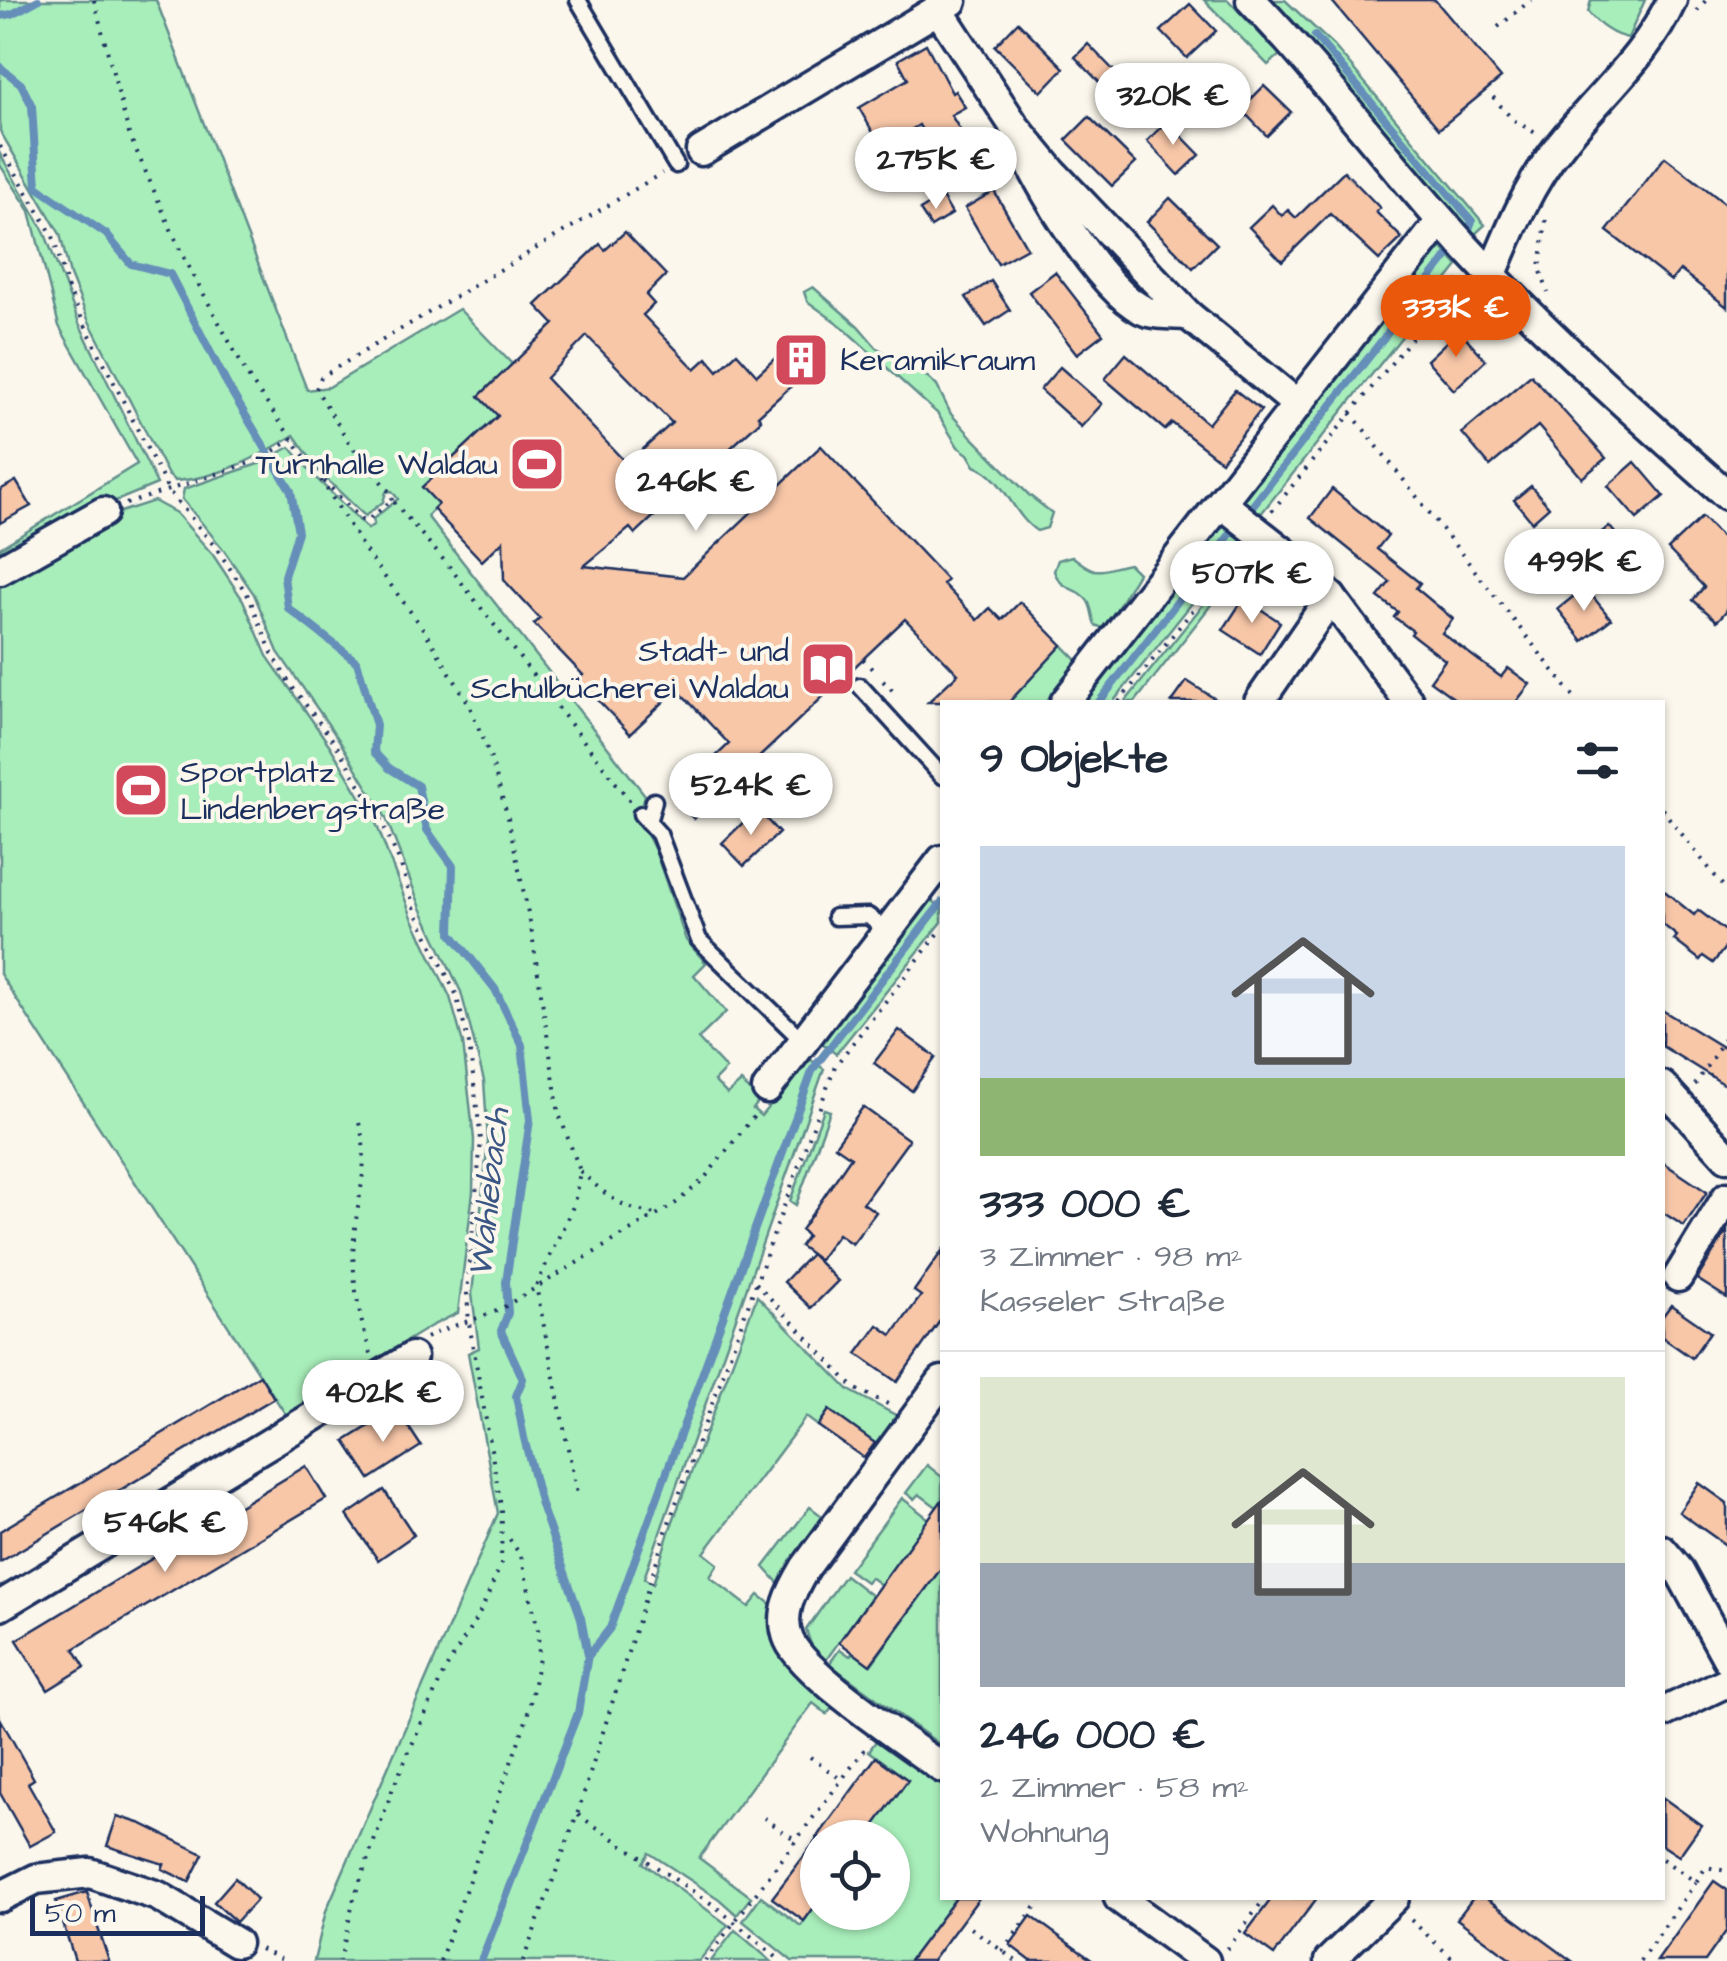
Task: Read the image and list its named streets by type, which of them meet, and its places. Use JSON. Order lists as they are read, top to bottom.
{
  "water": ["Wahlebach"],
  "places": {
    "building": ["Keramikraum"],
    "sports": ["Turnhalle Waldau", "Sportplatz Lindenbergstraße"],
    "library": ["Stadt- und Schulbücherei Waldau"]
  },
  "scale_bar": "50 m",
  "page": {
    "price": [
      "320K €",
      "275K €",
      "333K €",
      "246K €",
      "499K €",
      "507K €",
      "524K €",
      "402K €",
      "546K €"
    ],
    "heading": "9 Objekte",
    "list": [
      {
        "name": "333 000 €",
        "note": "3 Zimmer · 98 m² · Kasseler Straße"
      },
      {
        "name": "246 000 €",
        "note": "2 Zimmer · 58 m² · Wohnung"
      }
    ],
    "scale": "50 m"
  }
}
